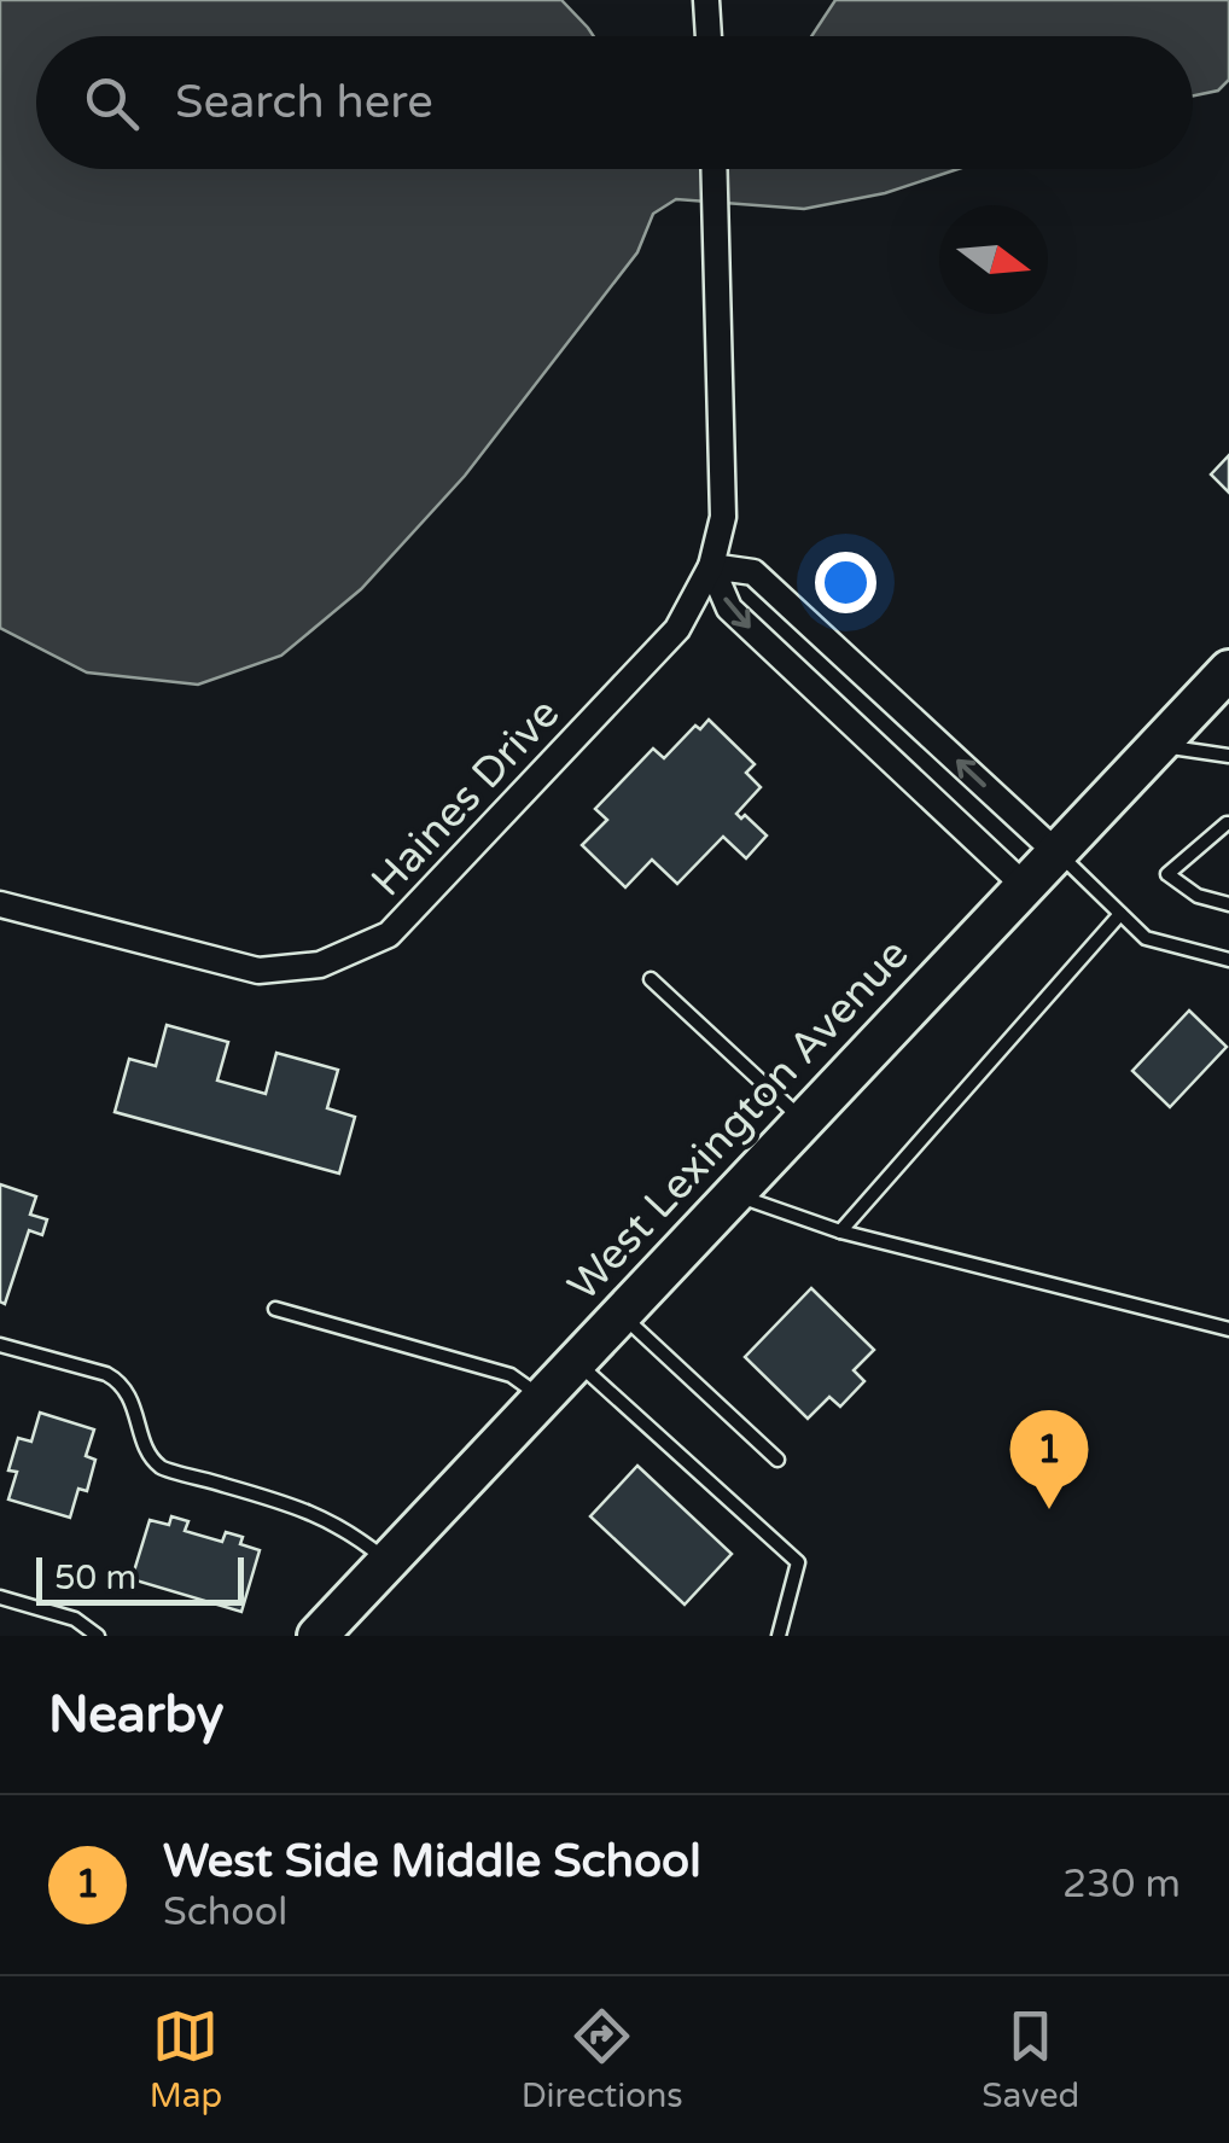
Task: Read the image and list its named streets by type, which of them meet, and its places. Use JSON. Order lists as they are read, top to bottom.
{
  "streets": {
    "main road": ["West Lexington Avenue"],
    "street": ["Haines Drive"]
  },
  "scale_bar": "50 m",
  "north": "right",
  "page": {
    "search": "Search here",
    "pins": "1",
    "scale": "50 m",
    "heading": "Nearby",
    "list": [
      {
        "mark": "1",
        "name": "West Side Middle School",
        "note": "School",
        "value": "230 m"
      }
    ],
    "nav": ["Map", "Directions", "Saved"]
  }
}
